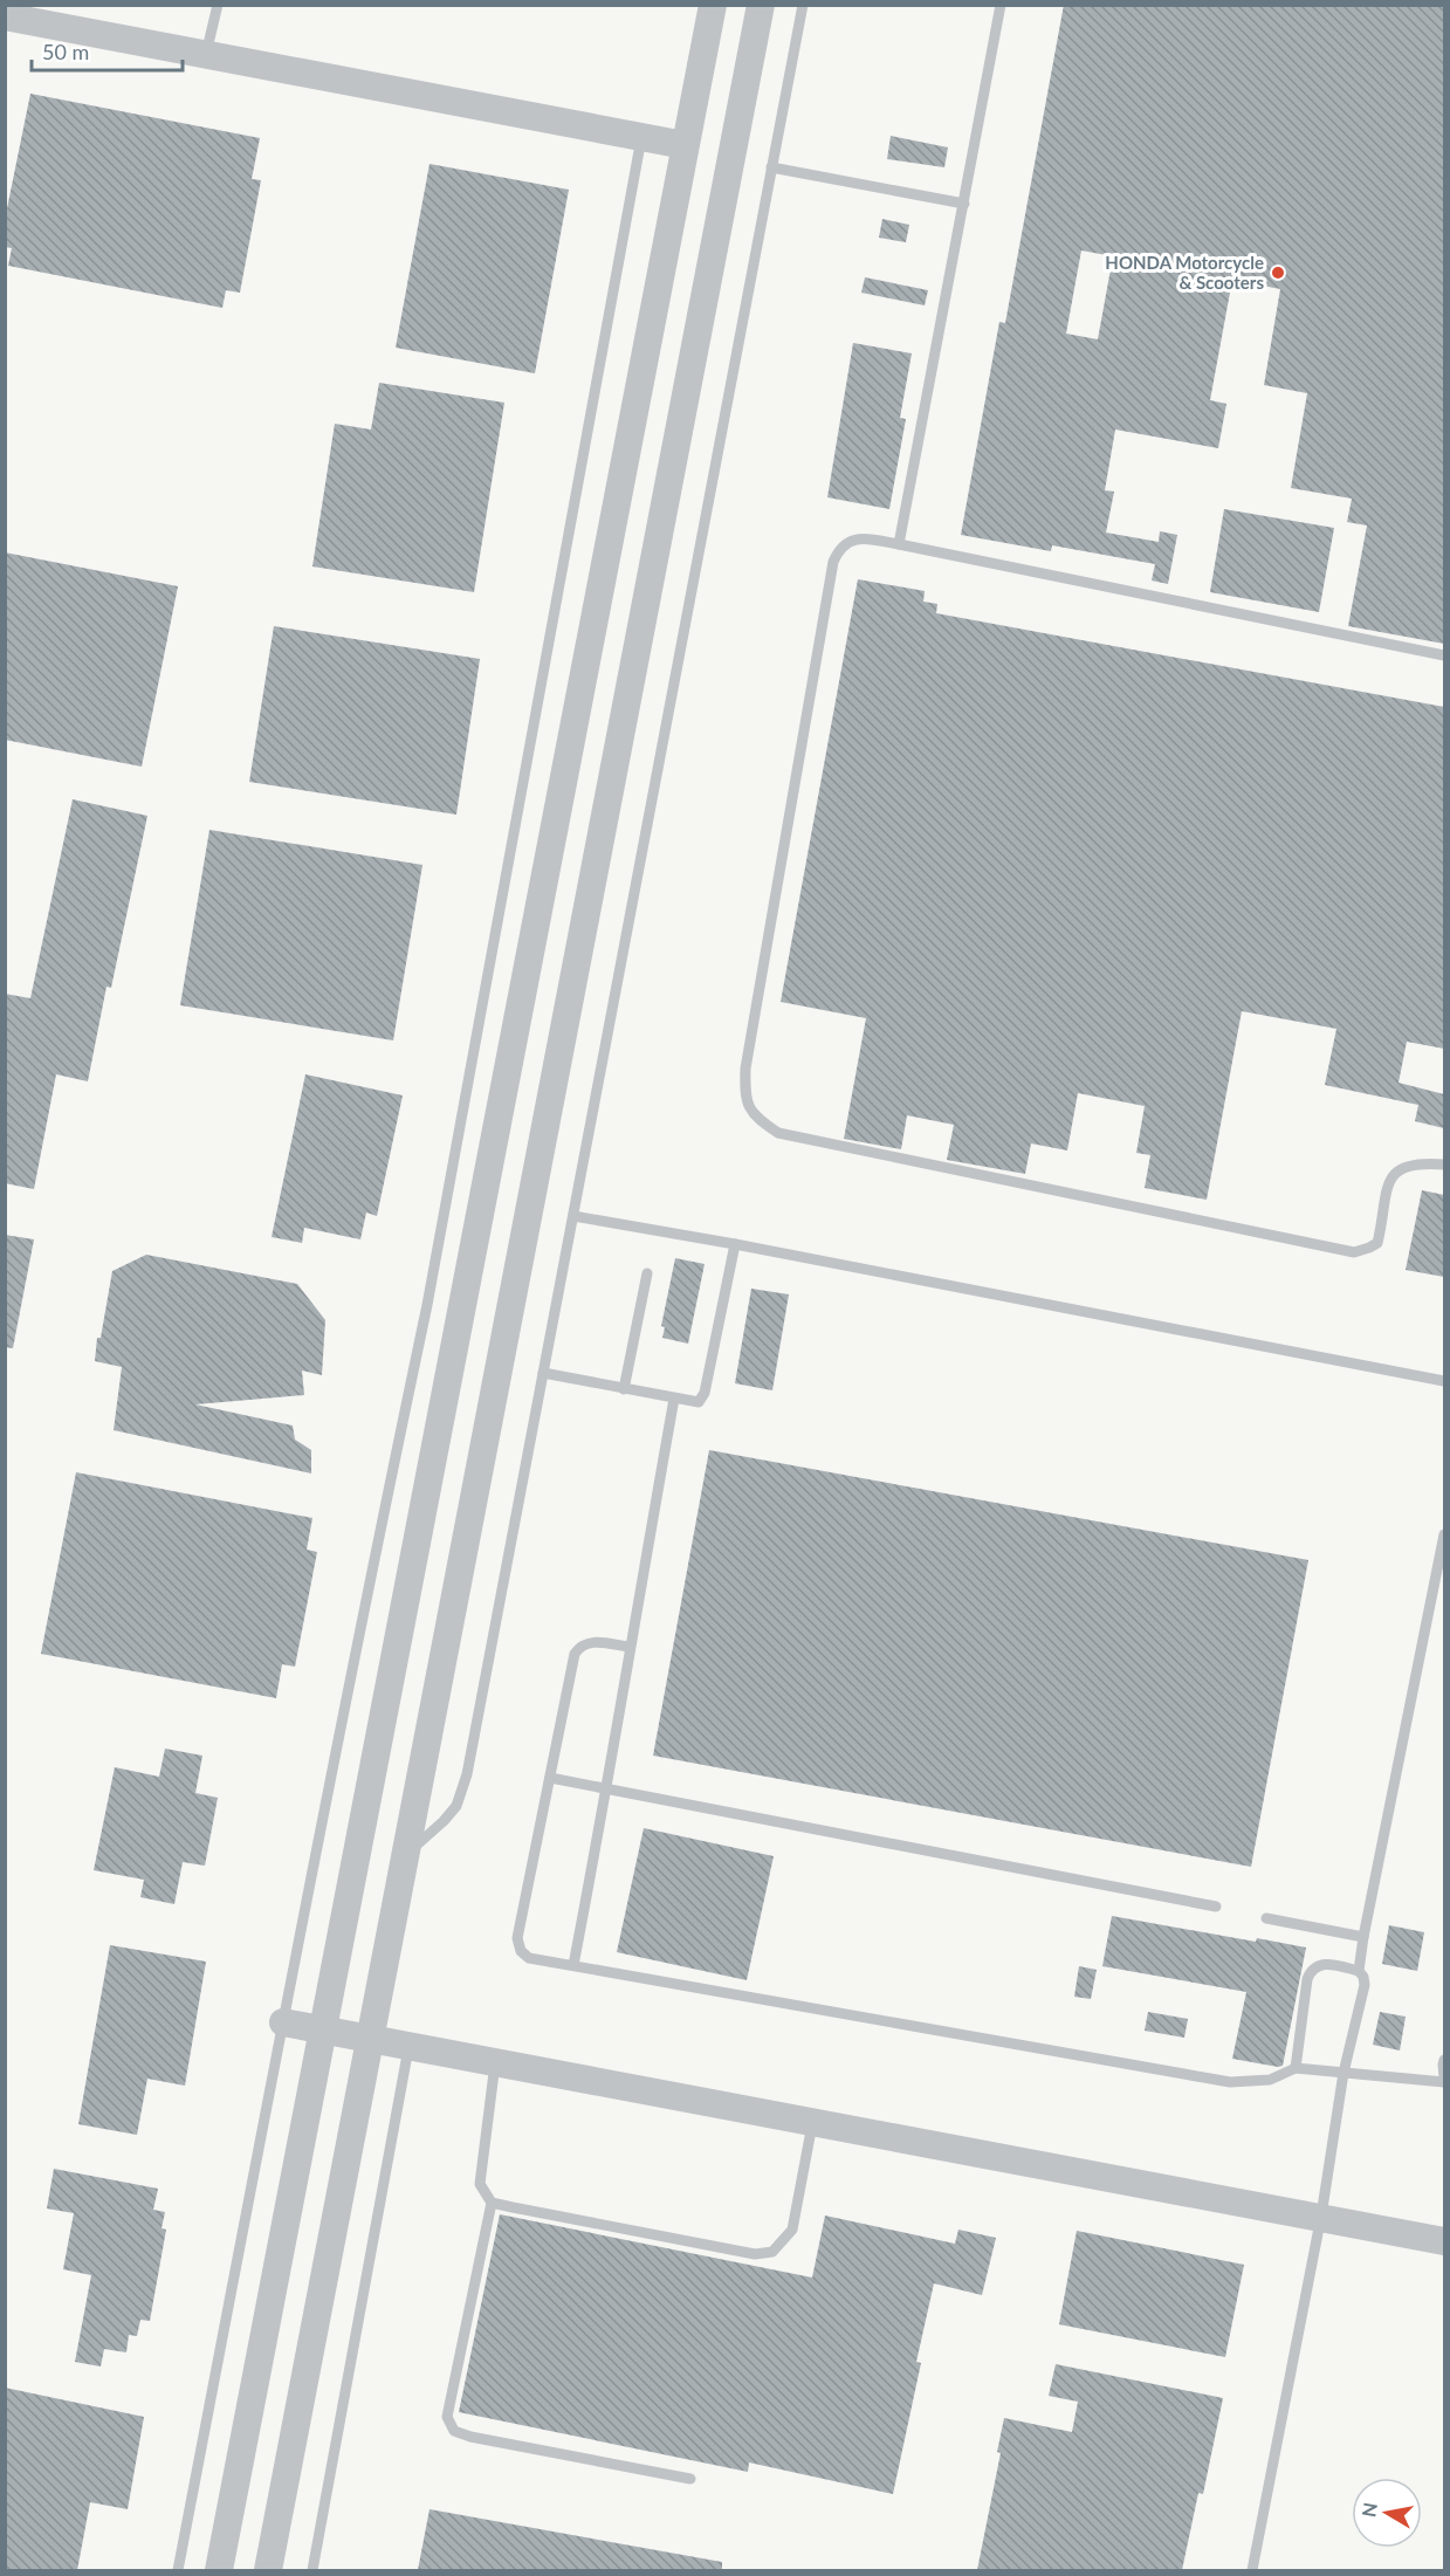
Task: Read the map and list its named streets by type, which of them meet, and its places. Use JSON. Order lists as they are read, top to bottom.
{
  "places": ["HONDA Motorcycle & Scooters"],
  "scale_bar": "50 m",
  "north": "left"
}
